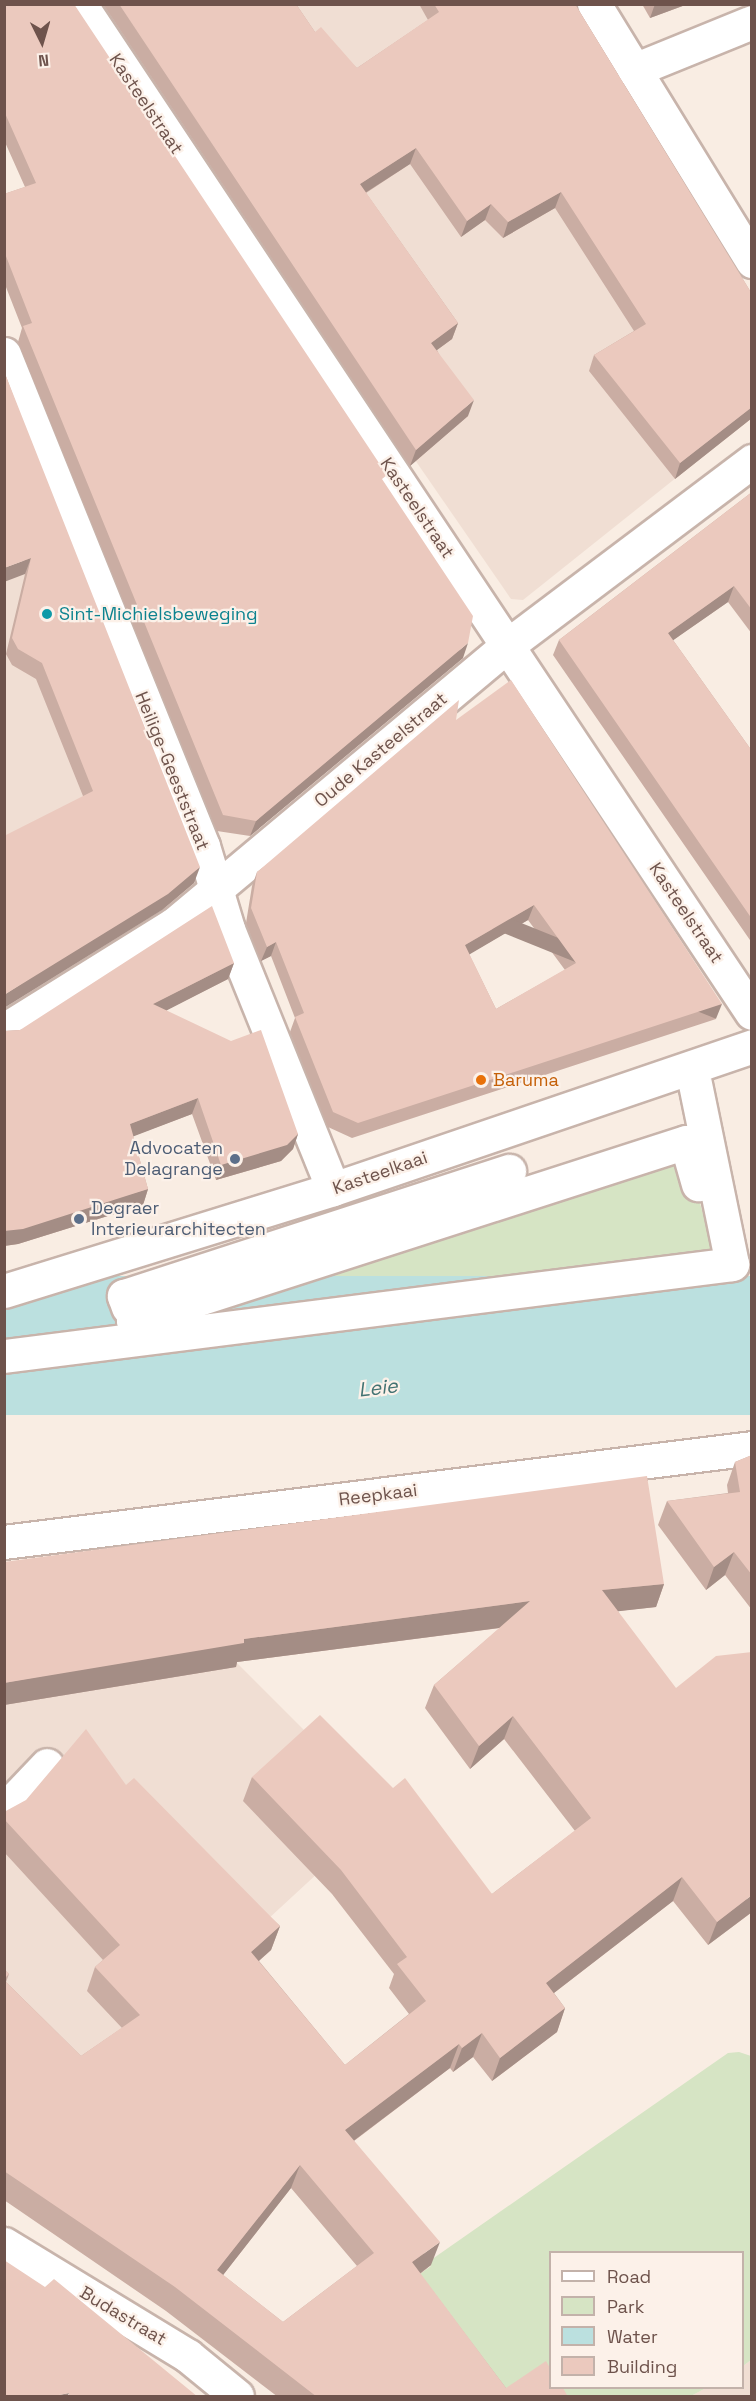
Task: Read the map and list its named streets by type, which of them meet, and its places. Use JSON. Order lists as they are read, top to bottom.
{
  "streets": {
    "street": [
      "Kasteelstraat",
      "Oude Kasteelstraat",
      "Heilige-Geeststraat",
      "Kasteelkaai",
      "Reepkaai",
      "Budastraat"
    ]
  },
  "crossings": [
    ["Kasteelstraat", "Oude Kasteelstraat"],
    ["Oude Kasteelstraat", "Heilige-Geeststraat"],
    ["Heilige-Geeststraat", "Kasteelkaai"]
  ],
  "water": ["Leie"],
  "places": [
    "Sint-Michielsbeweging",
    "Baruma",
    "Advocaten Delagrange",
    "Degraer Interieurarchitecten"
  ],
  "legend": [
    "Road",
    "Park",
    "Water",
    "Building"
  ],
  "north": "bottom"
}
